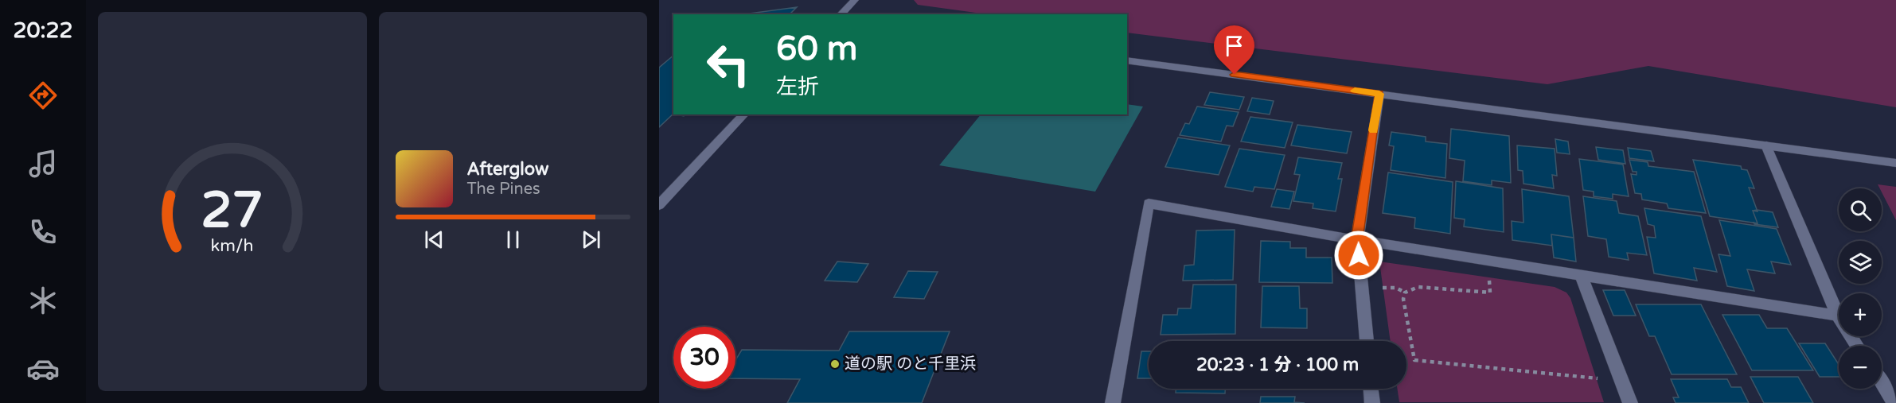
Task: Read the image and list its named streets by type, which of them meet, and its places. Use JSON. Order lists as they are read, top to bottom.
{
  "places": ["道の駅 のと千里浜"],
  "page": {
    "tabs": "20:22",
    "turn": ["60 m", "左折"],
    "song": ["Afterglow", "The Pines"],
    "map_buttons": ["+", "−"],
    "limit": "30",
    "trip": "20:23 · 1 分 · 100 m",
    "gauge": ["27", "km/h"]
  }
}
